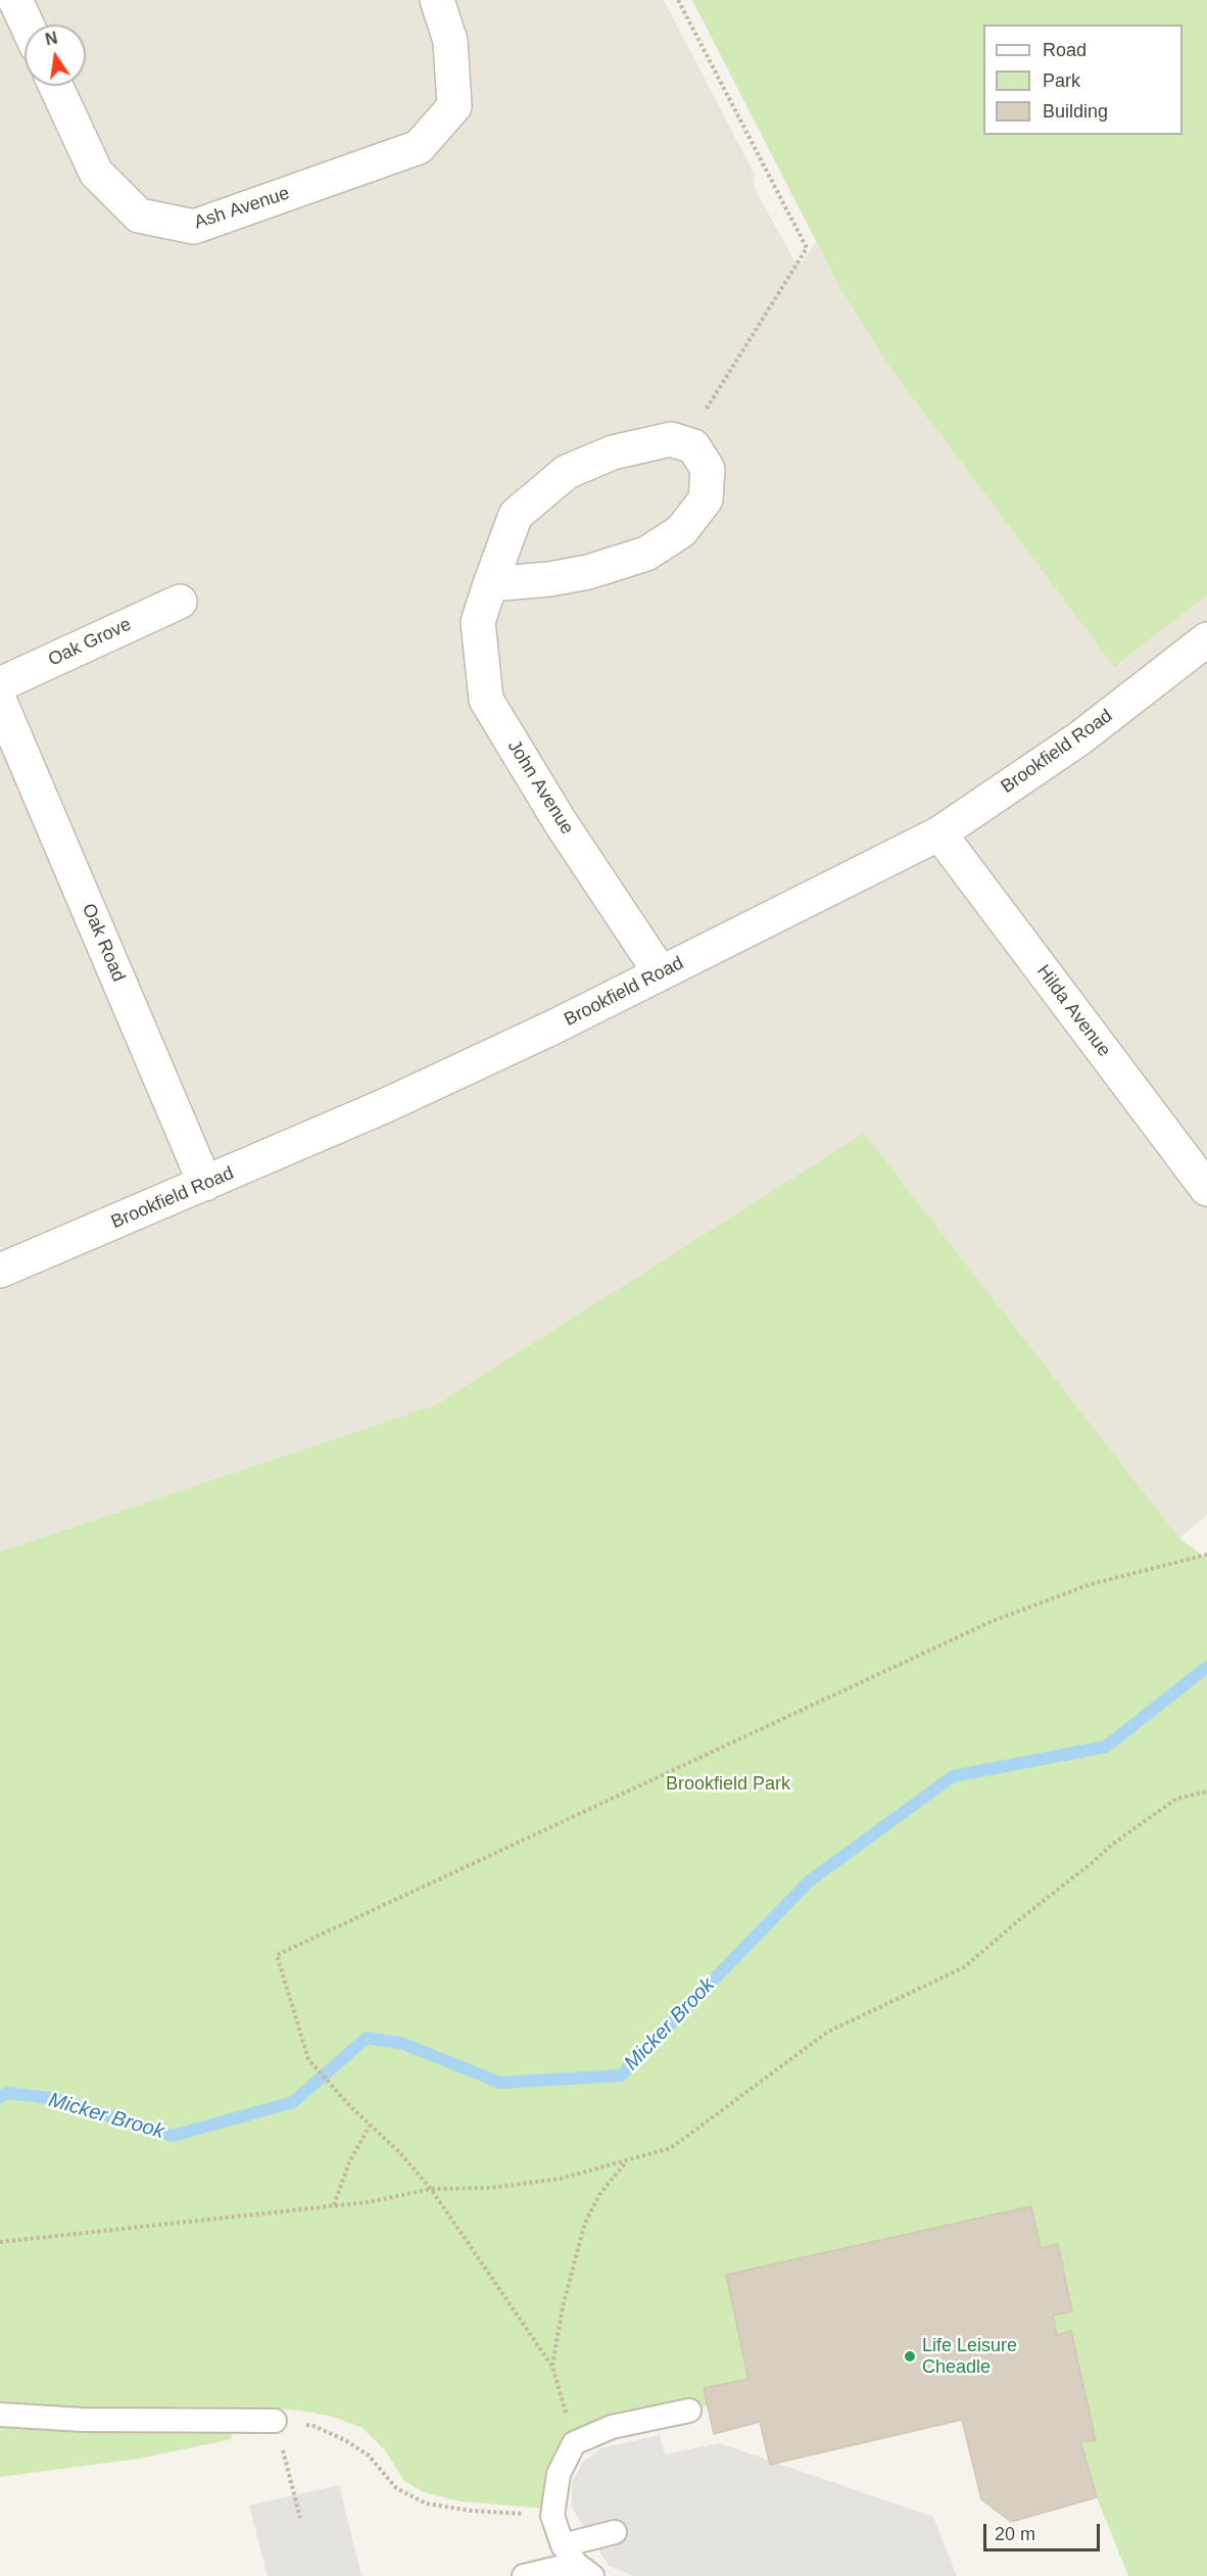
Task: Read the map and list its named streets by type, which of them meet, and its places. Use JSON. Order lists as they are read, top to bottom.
{
  "streets": {
    "street": [
      "Ash Avenue",
      "Oak Grove",
      "Brookfield Road",
      "John Avenue",
      "Oak Road",
      "Hilda Avenue"
    ]
  },
  "crossings": [
    ["Brookfield Road", "John Avenue"],
    ["Brookfield Road", "Oak Road"],
    ["Brookfield Road", "Hilda Avenue"]
  ],
  "water": ["Micker Brook"],
  "parks": ["Brookfield Park"],
  "places": ["Life Leisure Cheadle"],
  "legend": ["Road", "Park", "Building"],
  "scale_bar": "20 m",
  "north": "top"
}
